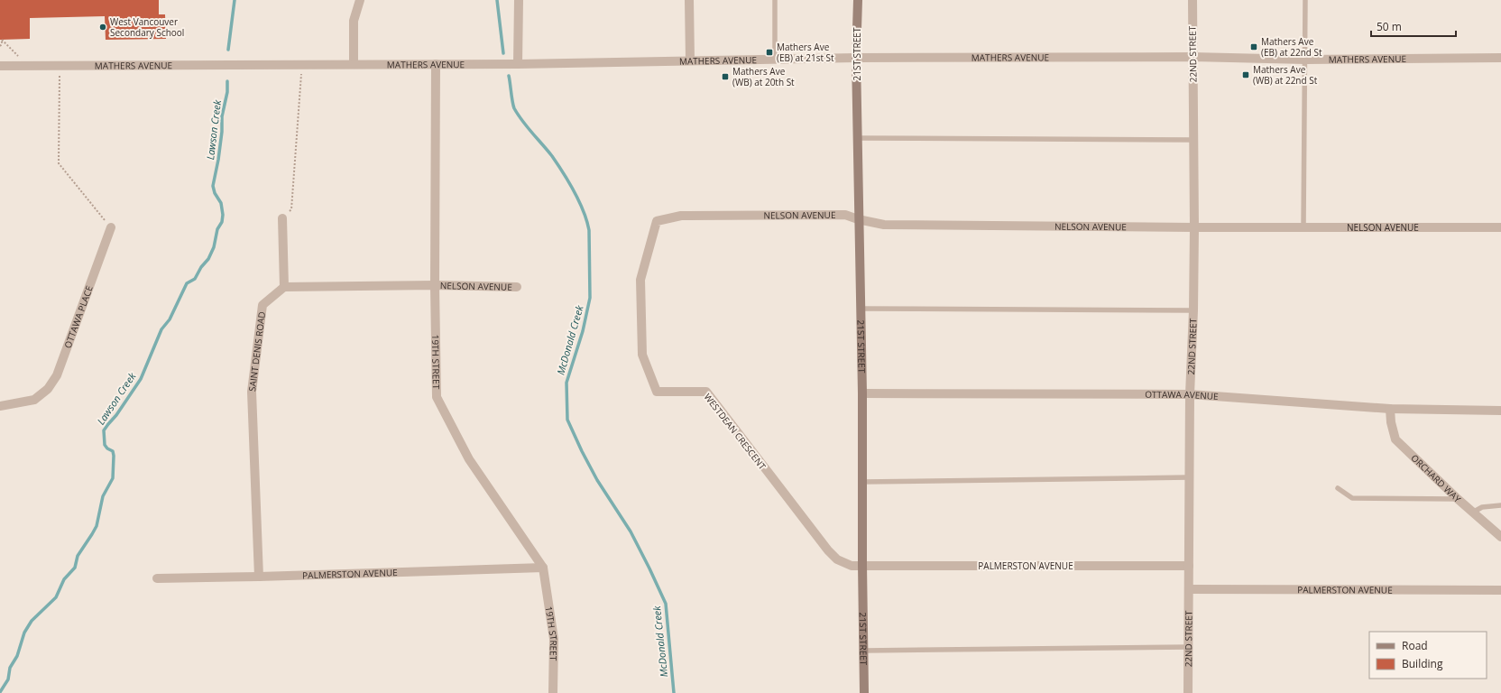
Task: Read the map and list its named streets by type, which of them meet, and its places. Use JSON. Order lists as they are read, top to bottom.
{
  "streets": {
    "main road": ["21ST STREET"],
    "street": [
      "22ND STREET",
      "MATHERS AVENUE",
      "NELSON AVENUE",
      "OTTAWA PLACE",
      "SAINT DENIS ROAD",
      "19TH STREET",
      "OTTAWA AVENUE",
      "WESTDEAN CRESCENT",
      "ORCHARD WAY",
      "PALMERSTON AVENUE"
    ]
  },
  "crossings": [
    ["21ST STREET", "MATHERS AVENUE"],
    ["21ST STREET", "NELSON AVENUE"],
    ["21ST STREET", "OTTAWA AVENUE"],
    ["21ST STREET", "WESTDEAN CRESCENT"],
    ["21ST STREET", "PALMERSTON AVENUE"],
    ["22ND STREET", "MATHERS AVENUE"],
    ["22ND STREET", "NELSON AVENUE"],
    ["22ND STREET", "OTTAWA AVENUE"],
    ["22ND STREET", "PALMERSTON AVENUE"],
    ["MATHERS AVENUE", "19TH STREET"],
    ["NELSON AVENUE", "19TH STREET"],
    ["NELSON AVENUE", "WESTDEAN CRESCENT"],
    ["SAINT DENIS ROAD", "PALMERSTON AVENUE"],
    ["19TH STREET", "PALMERSTON AVENUE"],
    ["OTTAWA AVENUE", "ORCHARD WAY"],
    ["WESTDEAN CRESCENT", "PALMERSTON AVENUE"]
  ],
  "water": ["Lawson Creek", "McDonald Creek"],
  "places": {
    "other": ["West Vancouver Secondary School"],
    "transit": [
      "Mathers Ave (EB) at 22nd St",
      "Mathers Ave (EB) at 21st St",
      "Mathers Ave (WB) at 22nd St",
      "Mathers Ave (WB) at 20th St"
    ]
  },
  "legend": ["Road", "Building"],
  "scale_bar": "50 m"
}
